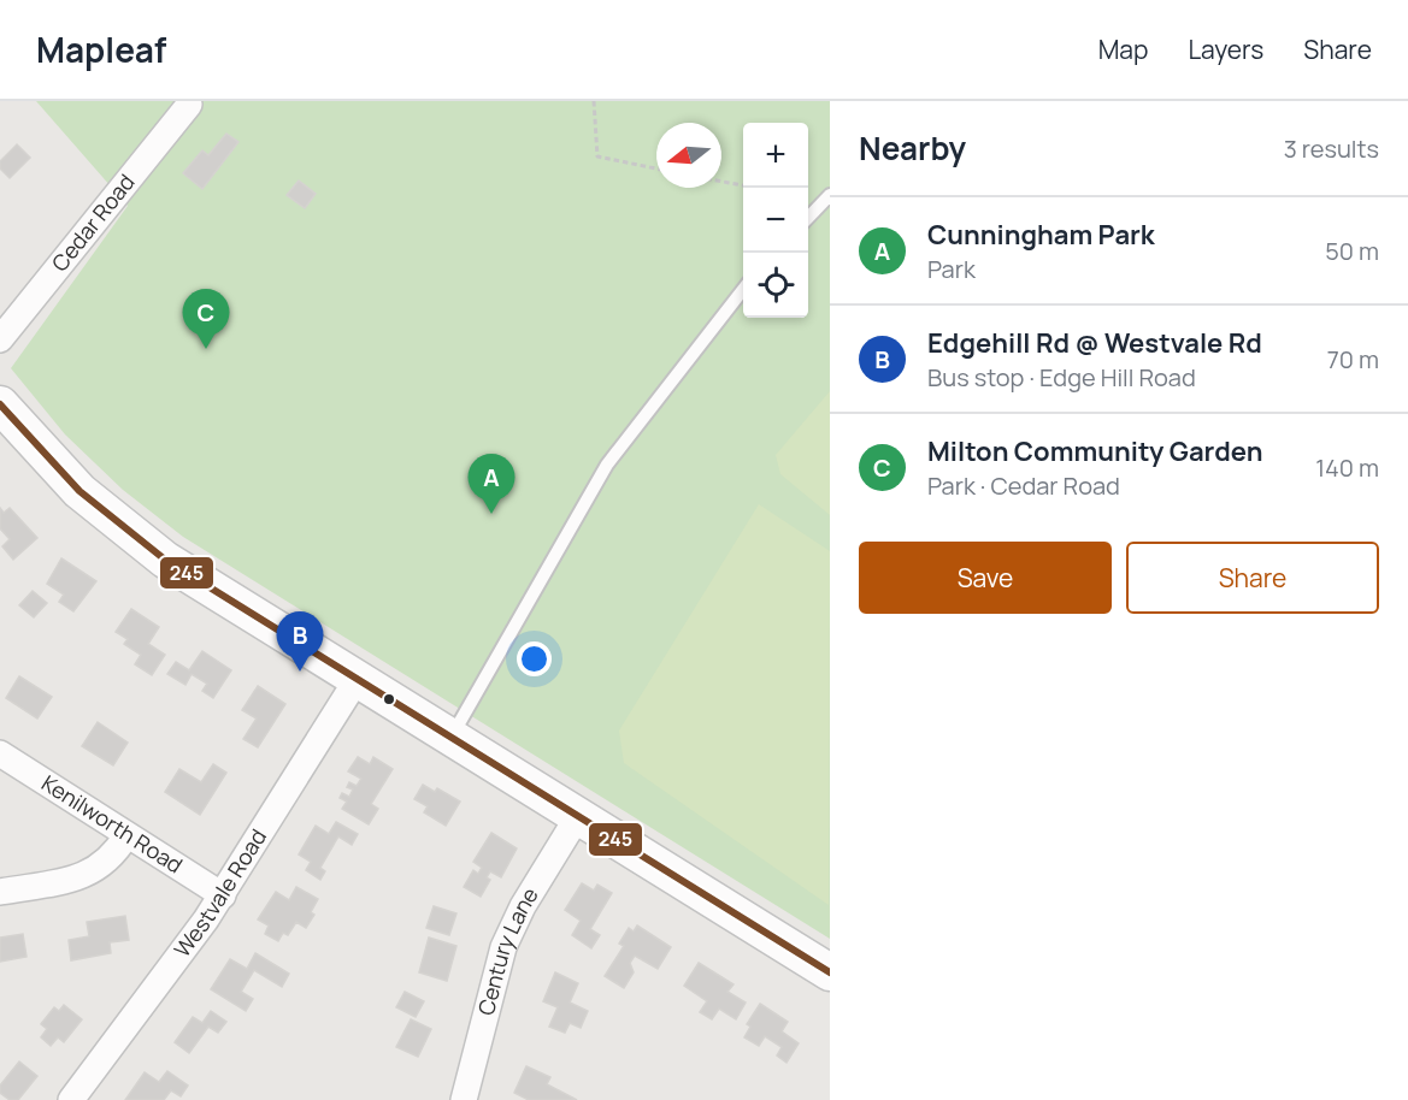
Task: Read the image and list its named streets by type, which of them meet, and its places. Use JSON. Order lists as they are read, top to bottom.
{
  "streets": {
    "street": [
      "Cedar Road",
      "Kenilworth Road",
      "Westvale Road",
      "Century Lane"
    ]
  },
  "crossings": [
    ["Kenilworth Road", "Westvale Road"]
  ],
  "lines": ["transit line 245"],
  "north": "left",
  "page": {
    "header": "Mapleaf",
    "nav": ["Map", "Layers", "Share"],
    "heading": ["Nearby", "3 results"],
    "map_buttons": ["+", "−"],
    "list": [
      {
        "mark": "A",
        "name": "Cunningham Park",
        "note": "Park",
        "value": "50 m"
      },
      {
        "mark": "B",
        "name": "Edgehill Rd @ Westvale Rd",
        "note": "Bus stop · Edge Hill Road",
        "value": "70 m"
      },
      {
        "mark": "C",
        "name": "Milton Community Garden",
        "note": "Park · Cedar Road",
        "value": "140 m"
      }
    ],
    "pins": ["C", "A", "B"],
    "buttons": ["Save", "Share"]
  }
}
